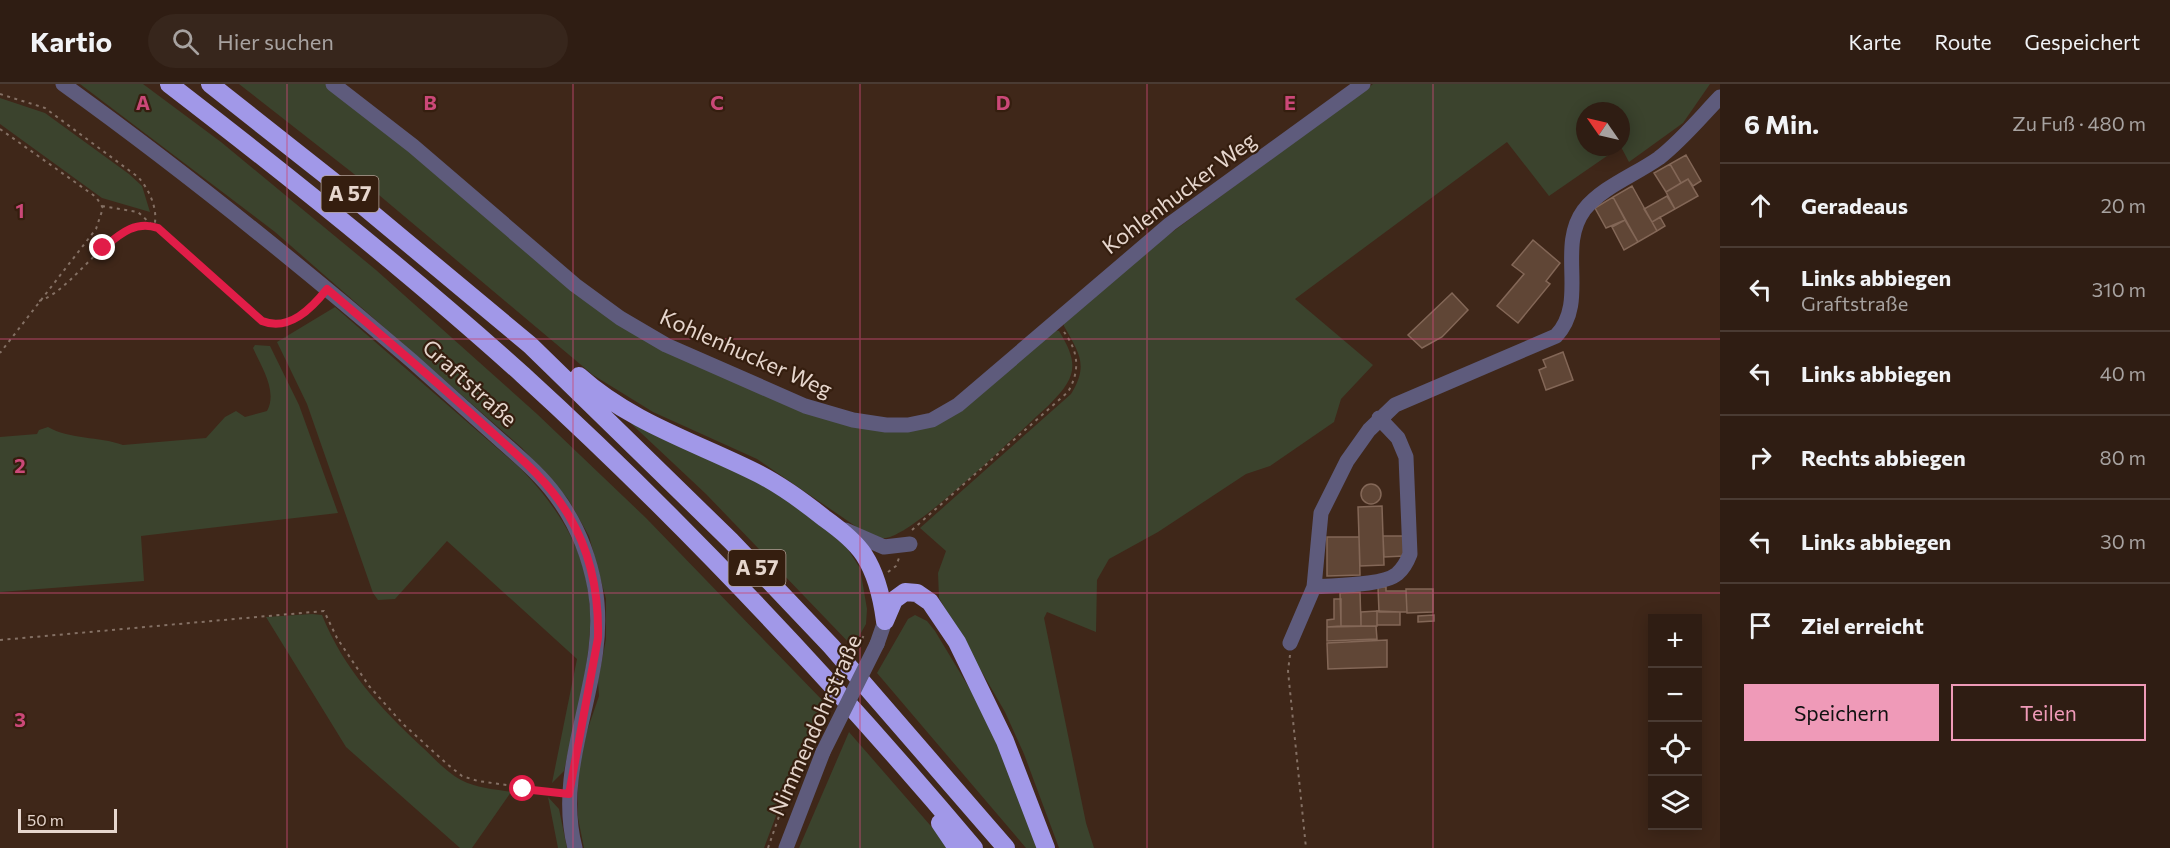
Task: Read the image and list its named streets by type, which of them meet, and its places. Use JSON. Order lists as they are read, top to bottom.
{
  "streets": {
    "highway": ["A 57"],
    "street": ["Kohlenhucker Weg", "Graftstraße", "Nimmendohrstraße"]
  },
  "scale_bar": "50 m",
  "north": "top left",
  "page": {
    "header": "Kartio",
    "search": "Hier suchen",
    "nav": ["Karte", "Route", "Gespeichert"],
    "heading": ["6 Min.", "Zu Fuß · 480 m"],
    "list": [
      ["Geradeaus", "20 m"],
      ["Links abbiegen", "Graftstraße", "310 m"],
      ["Links abbiegen", "40 m"],
      ["Rechts abbiegen", "80 m"],
      ["Links abbiegen", "30 m"],
      "Ziel erreicht"
    ],
    "map_buttons": ["+", "−"],
    "buttons": ["Speichern", "Teilen"],
    "scale": "50 m"
  },
  "grid": {
    "columns": [
      "A",
      "B",
      "C",
      "D",
      "E"
    ],
    "rows": ["1", "2", "3"]
  }
}
